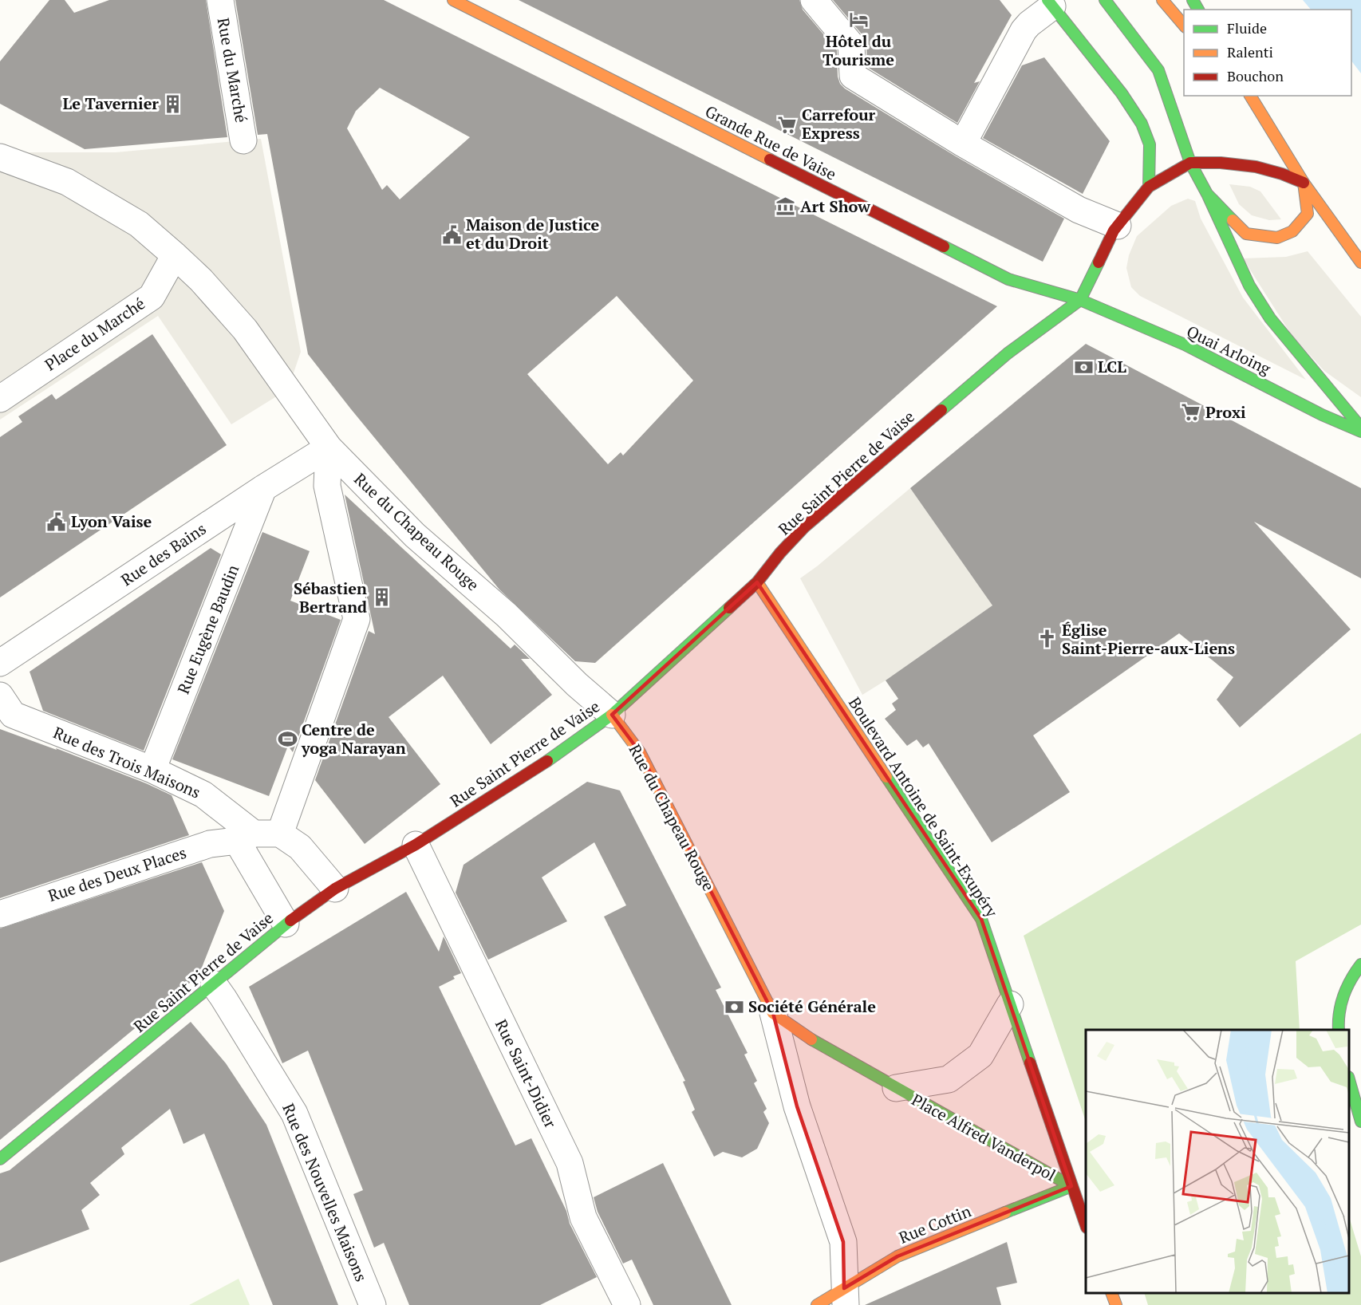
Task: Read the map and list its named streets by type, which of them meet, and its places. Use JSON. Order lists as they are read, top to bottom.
{
  "streets": {
    "street": [
      "Rue du Marché",
      "Grande Rue de Vaise",
      "Place du Marché",
      "Quai Arloing",
      "Rue Saint Pierre de Vaise",
      "Rue du Chapeau Rouge",
      "Rue des Bains",
      "Rue Eugène Baudin",
      "Rue des Trois Maisons",
      "Boulevard Antoine de Saint-Exupéry",
      "Rue des Deux Places",
      "Rue Saint-Didier",
      "Place Alfred Vanderpol",
      "Rue des Nouvelles Maisons",
      "Rue Cottin"
    ]
  },
  "crossings": [
    ["Grande Rue de Vaise", "Quai Arloing"],
    ["Grande Rue de Vaise", "Rue Saint Pierre de Vaise"],
    ["Place du Marché", "Rue du Chapeau Rouge"],
    ["Quai Arloing", "Rue Saint Pierre de Vaise"],
    ["Rue Saint Pierre de Vaise", "Rue du Chapeau Rouge"],
    ["Rue Saint Pierre de Vaise", "Boulevard Antoine de Saint-Exupéry"],
    ["Rue Saint Pierre de Vaise", "Rue Saint-Didier"],
    ["Rue Saint Pierre de Vaise", "Rue des Nouvelles Maisons"],
    ["Rue du Chapeau Rouge", "Rue des Bains"],
    ["Rue du Chapeau Rouge", "Place Alfred Vanderpol"],
    ["Rue du Chapeau Rouge", "Rue Cottin"],
    ["Rue des Bains", "Rue Eugène Baudin"],
    ["Rue Eugène Baudin", "Rue des Trois Maisons"],
    ["Rue des Trois Maisons", "Rue des Deux Places"],
    ["Boulevard Antoine de Saint-Exupéry", "Place Alfred Vanderpol"],
    ["Boulevard Antoine de Saint-Exupéry", "Rue Cottin"],
    ["Place Alfred Vanderpol", "Rue Cottin"]
  ],
  "places": {
    "hotel": ["Hôtel du Tourisme"],
    "building": ["Le Tavernier", "Sébastien Bertrand"],
    "supermarket": ["Carrefour Express", "Proxi"],
    "museum": ["Art Show"],
    "public building": ["Maison de Justice et du Droit", "Lyon Vaise"],
    "bank": ["LCL", "Société Générale"],
    "church": ["Église Saint-Pierre-aux-Liens"],
    "sports": ["Centre de yoga Narayan"]
  },
  "legend": ["Fluide", "Ralenti", "Bouchon"]
}
